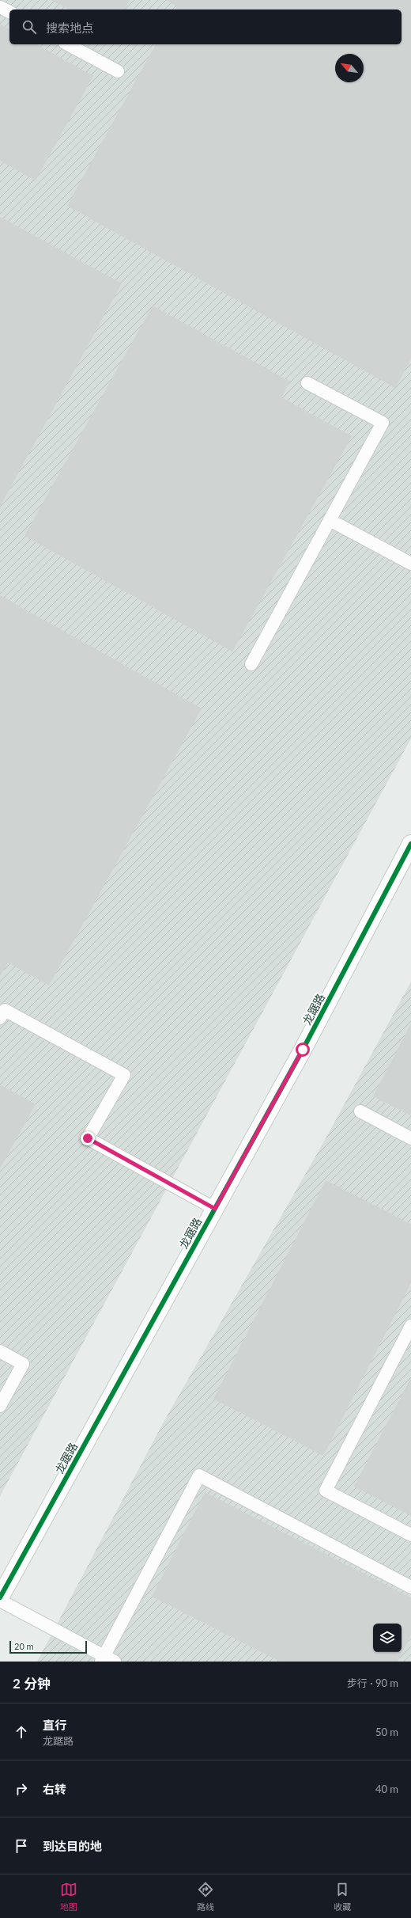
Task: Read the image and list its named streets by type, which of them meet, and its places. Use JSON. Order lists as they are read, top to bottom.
{
  "streets": {
    "street": ["龙踞路"]
  },
  "scale_bar": "20 m",
  "north": "top left",
  "page": {
    "search": "搜索地点",
    "scale": "20 m",
    "heading": ["2 分钟", "步行 · 90 m"],
    "list": [
      ["直行", "龙踞路", "50 m"],
      ["右转", "40 m"],
      "到达目的地"
    ],
    "nav": ["地图", "路线", "收藏"]
  }
}
